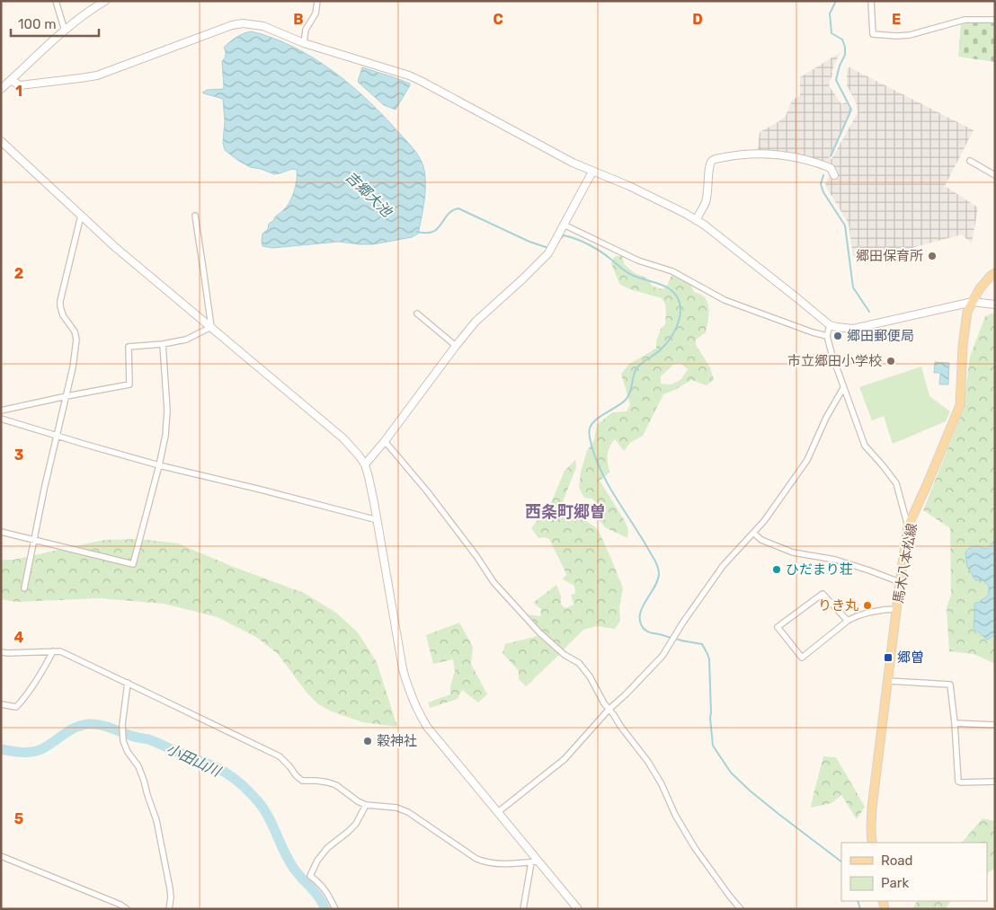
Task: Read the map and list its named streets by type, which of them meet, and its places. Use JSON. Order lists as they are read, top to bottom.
{
  "streets": {
    "main road": ["馬木八本松線"]
  },
  "districts": ["西条町郷曽"],
  "water": ["吉郷大池", "小田山川"],
  "places": {
    "other": [
      "郷田保育所",
      "郷田郵便局",
      "市立郷田小学校",
      "ひだまり荘",
      "りき丸",
      "穀神社"
    ],
    "transit": ["郷曽"]
  },
  "legend": ["Road", "Park"],
  "scale_bar": "100 m",
  "grid": {
    "columns": [
      "B",
      "C",
      "D",
      "E"
    ],
    "rows": [
      "1",
      "2",
      "3",
      "4",
      "5"
    ]
  }
}
